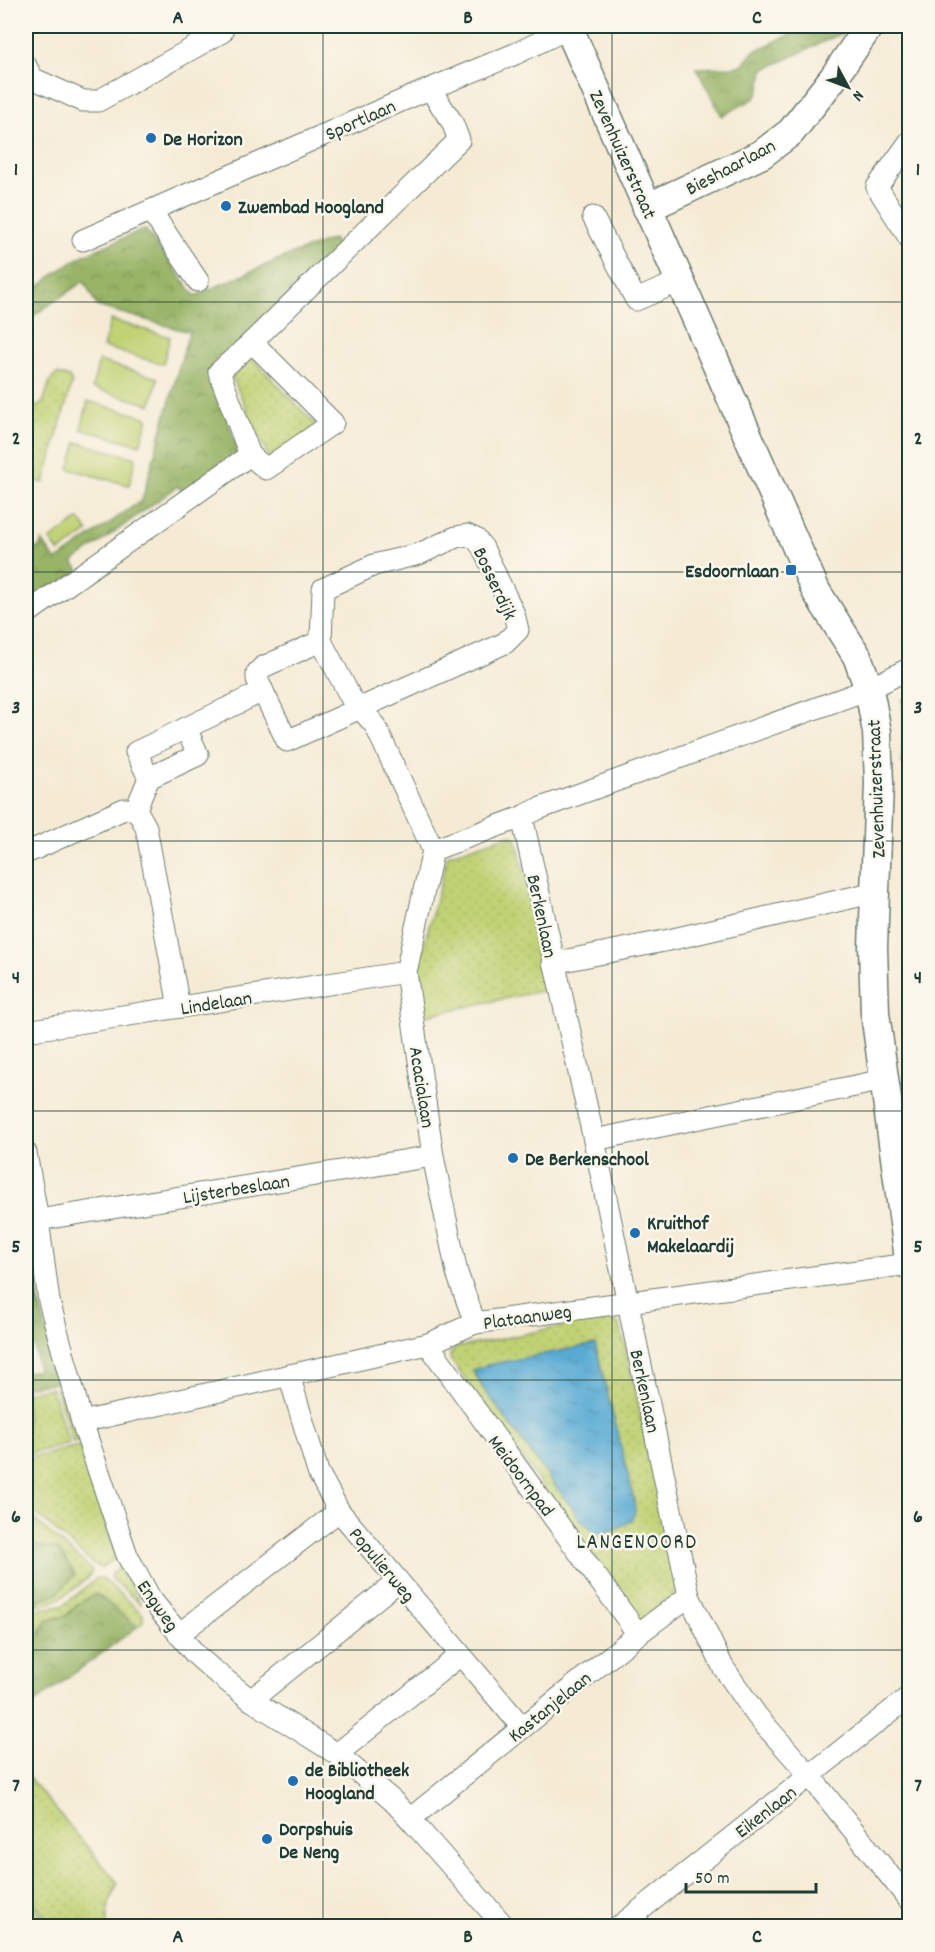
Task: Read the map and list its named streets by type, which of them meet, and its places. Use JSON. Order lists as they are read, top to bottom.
{
  "streets": {
    "street": [
      "Sportlaan",
      "Zevenhuizerstraat",
      "Bieshaarlaan",
      "Bosserdijk",
      "Berkenlaan",
      "Lindelaan",
      "Acacialaan",
      "Lijsterbeslaan",
      "Plataanweg",
      "Meidoornpad",
      "Populierweg",
      "Engweg",
      "Kastanjelaan",
      "Eikenlaan"
    ]
  },
  "crossings": [
    ["Sportlaan", "Zevenhuizerstraat"],
    ["Zevenhuizerstraat", "Bieshaarlaan"],
    ["Zevenhuizerstraat", "Plataanweg"],
    ["Bosserdijk", "Acacialaan"],
    ["Berkenlaan", "Plataanweg"],
    ["Berkenlaan", "Kastanjelaan"],
    ["Berkenlaan", "Eikenlaan"],
    ["Lindelaan", "Acacialaan"],
    ["Acacialaan", "Lijsterbeslaan"],
    ["Acacialaan", "Plataanweg"],
    ["Lijsterbeslaan", "Engweg"],
    ["Plataanweg", "Meidoornpad"],
    ["Plataanweg", "Populierweg"],
    ["Plataanweg", "Engweg"],
    ["Meidoornpad", "Kastanjelaan"],
    ["Populierweg", "Kastanjelaan"],
    ["Engweg", "Kastanjelaan"]
  ],
  "districts": ["LANGENOORD"],
  "places": {
    "other": [
      "De Horizon",
      "Zwembad Hoogland",
      "De Berkenschool",
      "Kruithof Makelaardij",
      "de Bibliotheek Hoogland",
      "Dorpshuis De Neng"
    ],
    "transit": ["Esdoornlaan"]
  },
  "scale_bar": "50 m",
  "north": "bottom right",
  "grid": {
    "columns": ["A", "B", "C"],
    "rows": [
      "1",
      "2",
      "3",
      "4",
      "5",
      "6",
      "7"
    ]
  }
}
